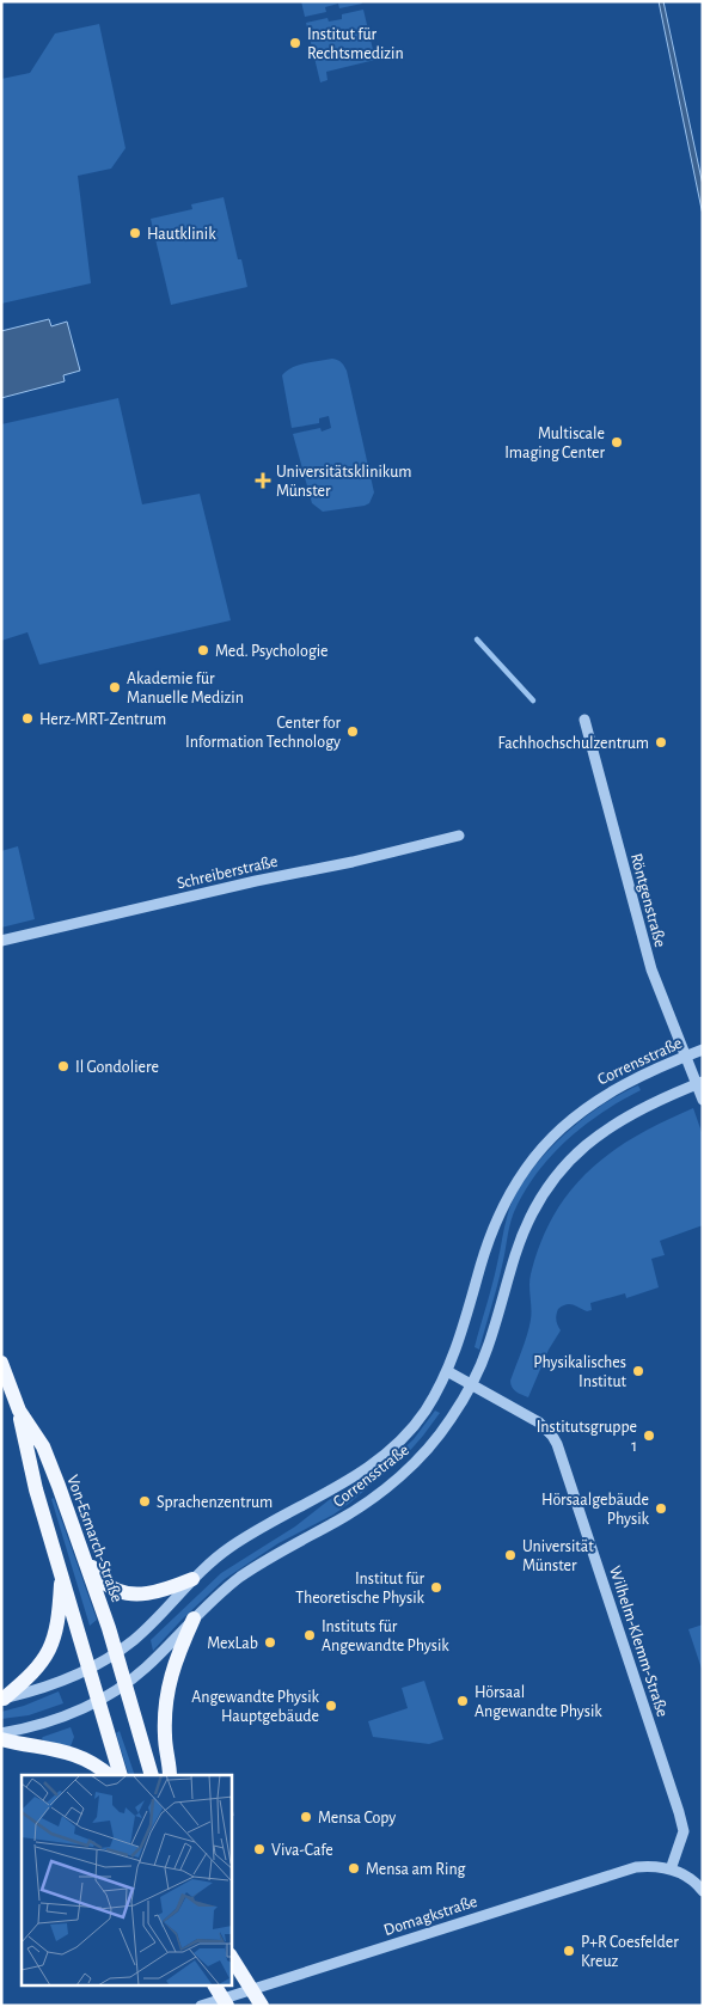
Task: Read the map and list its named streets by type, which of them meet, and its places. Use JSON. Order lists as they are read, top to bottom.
{
  "streets": {
    "main road": ["Von-Esmarch-Straße"],
    "street": [
      "Schreiberstraße",
      "Röntgenstraße",
      "Corrensstraße",
      "Wilhelm-Klemm-Straße",
      "Domagkstraße"
    ]
  },
  "crossings": [
    ["Röntgenstraße", "Corrensstraße"],
    ["Corrensstraße", "Von-Esmarch-Straße"],
    ["Corrensstraße", "Wilhelm-Klemm-Straße"],
    ["Wilhelm-Klemm-Straße", "Domagkstraße"]
  ],
  "places": {
    "other": [
      "Institut für Rechtsmedizin",
      "Hautklinik",
      "Multiscale Imaging Center",
      "Med. Psychologie",
      "Akademie für Manuelle Medizin",
      "Herz-MRT-Zentrum",
      "Center for Information Technology",
      "Fachhochschulzentrum",
      "Il Gondoliere",
      "Physikalisches Institut",
      "Institutsgruppe 1",
      "Sprachenzentrum",
      "Hörsaalgebäude Physik",
      "Universität Münster",
      "Institut für Theoretische Physik",
      "Instituts für Angewandte Physik",
      "MexLab",
      "Hörsaal Angewandte Physik",
      "Angewandte Physik Hauptgebäude",
      "Mensa Copy",
      "Viva-Cafe",
      "Mensa am Ring",
      "P+R Coesfelder Kreuz"
    ],
    "health": ["Universitätsklinikum Münster"]
  }
}
